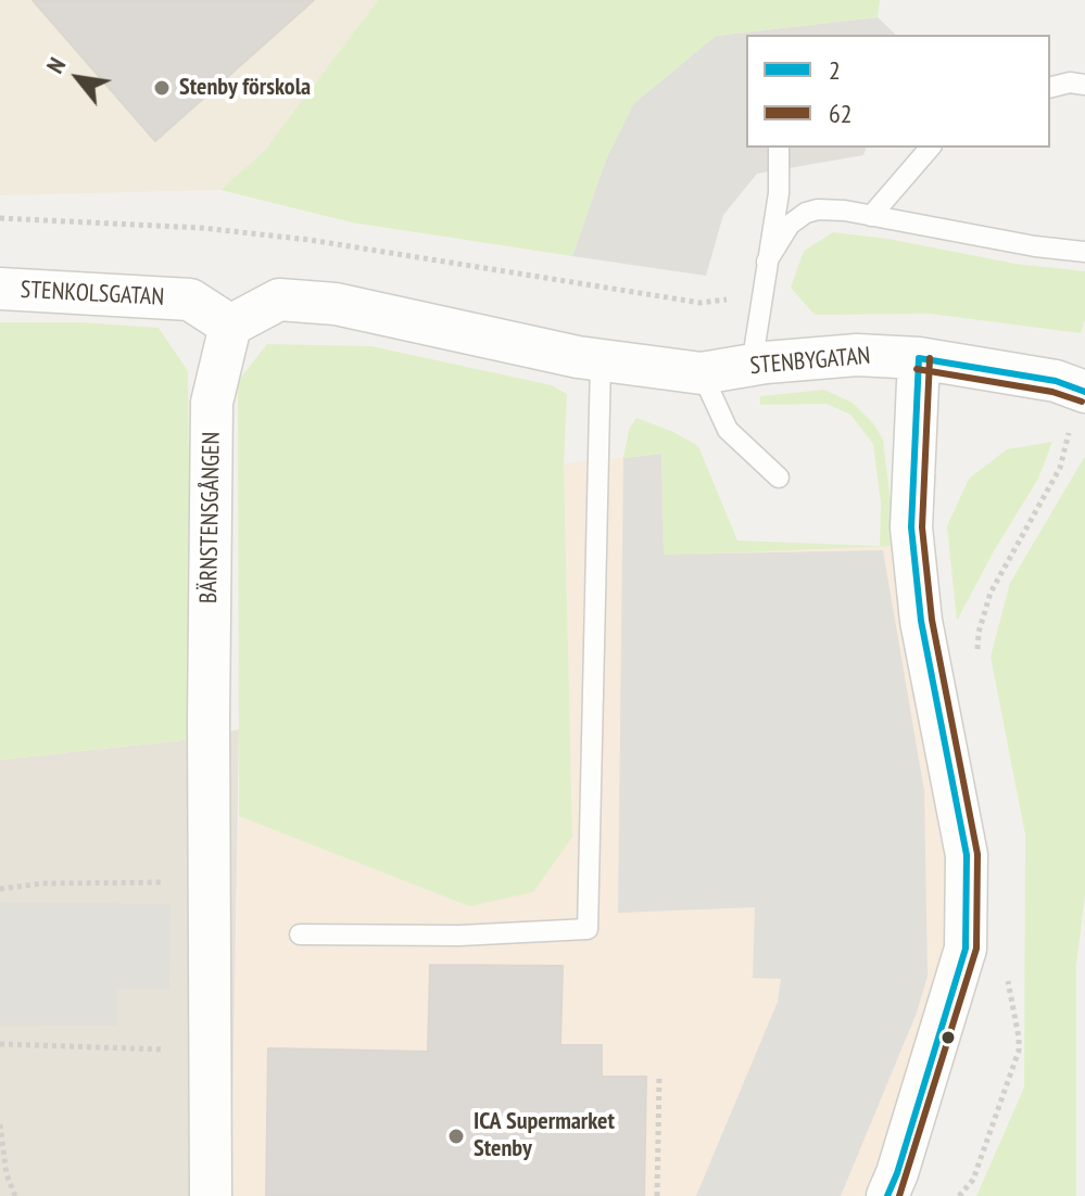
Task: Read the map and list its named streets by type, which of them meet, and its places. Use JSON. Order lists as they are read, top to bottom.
{
  "streets": {
    "street": ["STENKOLSGATAN", "STENBYGATAN", "BÄRNSTENSGÅNGEN"]
  },
  "crossings": [
    ["STENKOLSGATAN", "BÄRNSTENSGÅNGEN"]
  ],
  "places": ["Stenby förskola", "ICA Supermarket Stenby"],
  "lines": ["transit line 2", "transit line 62"],
  "legend": ["2", "62"],
  "north": "top left"
}
